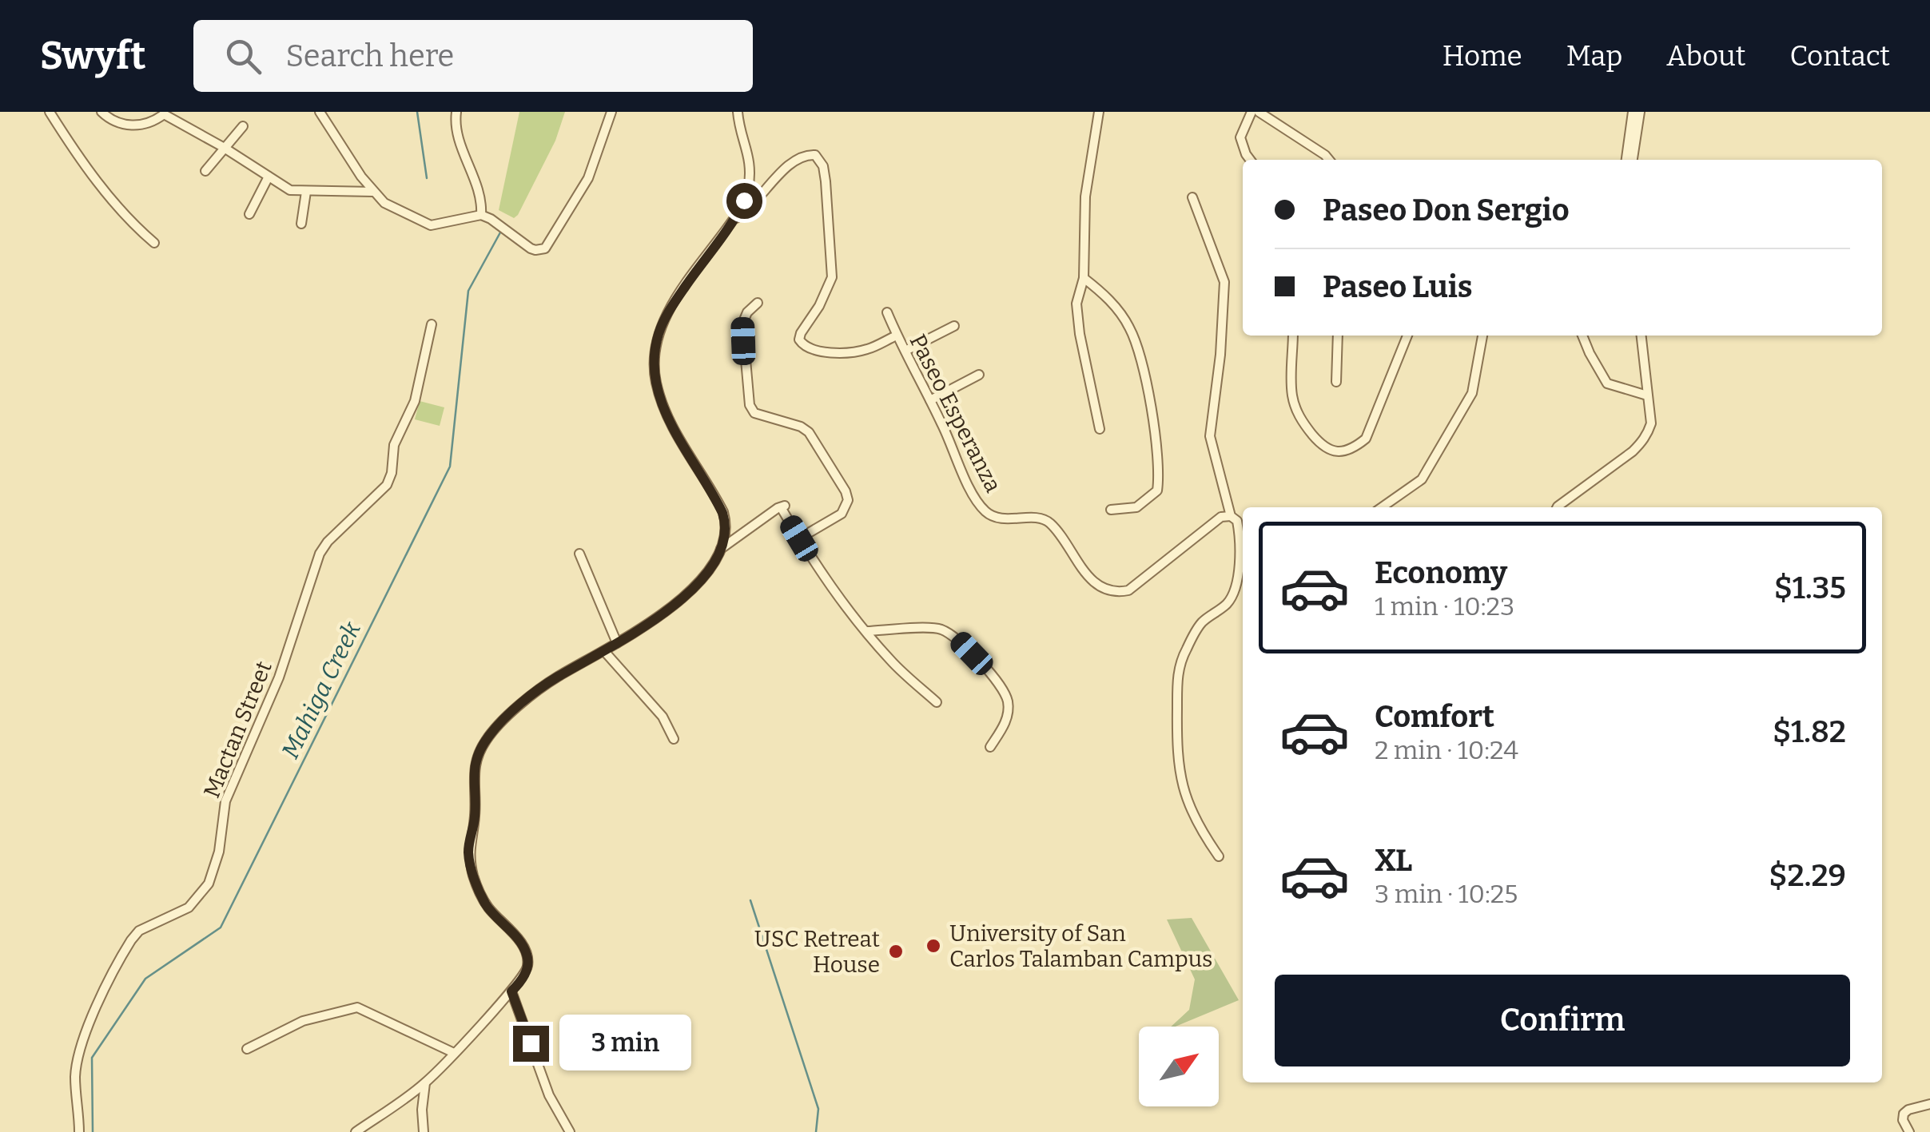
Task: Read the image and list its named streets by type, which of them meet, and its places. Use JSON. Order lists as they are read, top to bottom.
{
  "streets": {
    "street": ["Paseo Esperanza", "Mactan Street"]
  },
  "water": ["Mahiga Creek"],
  "places": ["University of San Carlos Talamban Campus", "USC Retreat House"],
  "north": "top right",
  "page": {
    "header": "Swyft",
    "search": "Search here",
    "nav": [
      "Home",
      "Map",
      "About",
      "Contact"
    ],
    "banner": ["Paseo Don Sergio", "Paseo Luis"],
    "list": [
      {
        "name": "Economy",
        "note": "1 min · 10:23",
        "value": "$1.35"
      },
      {
        "name": "Comfort",
        "note": "2 min · 10:24",
        "value": "$1.82"
      },
      {
        "name": "XL",
        "note": "3 min · 10:25",
        "value": "$2.29"
      }
    ],
    "buttons": "Confirm",
    "bubble": "3 min"
  }
}
